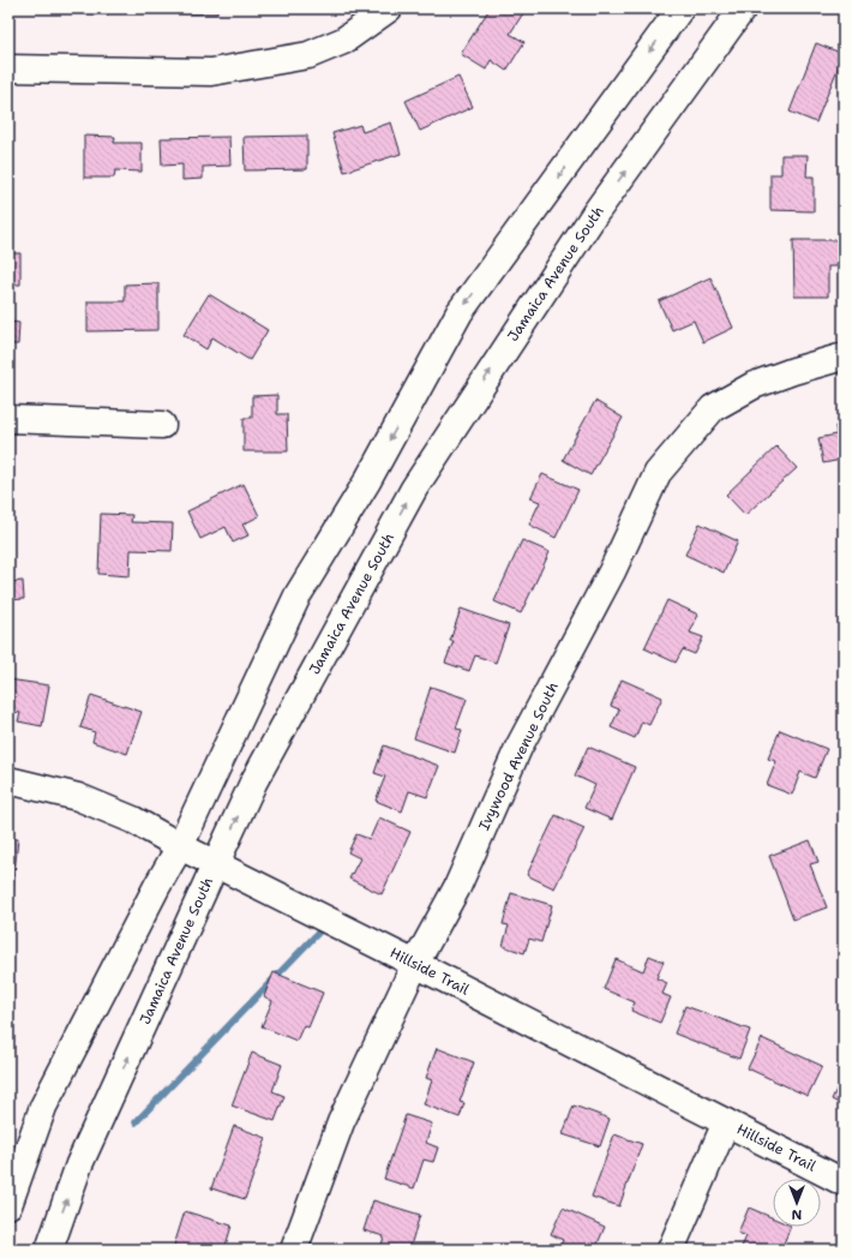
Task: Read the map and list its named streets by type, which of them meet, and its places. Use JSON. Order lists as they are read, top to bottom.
{
  "streets": {
    "main road": ["Jamaica Avenue South", "Ivywood Avenue South", "Hillside Trail"]
  },
  "crossings": [
    ["Jamaica Avenue South", "Hillside Trail"],
    ["Ivywood Avenue South", "Hillside Trail"]
  ],
  "north": "bottom"
}
